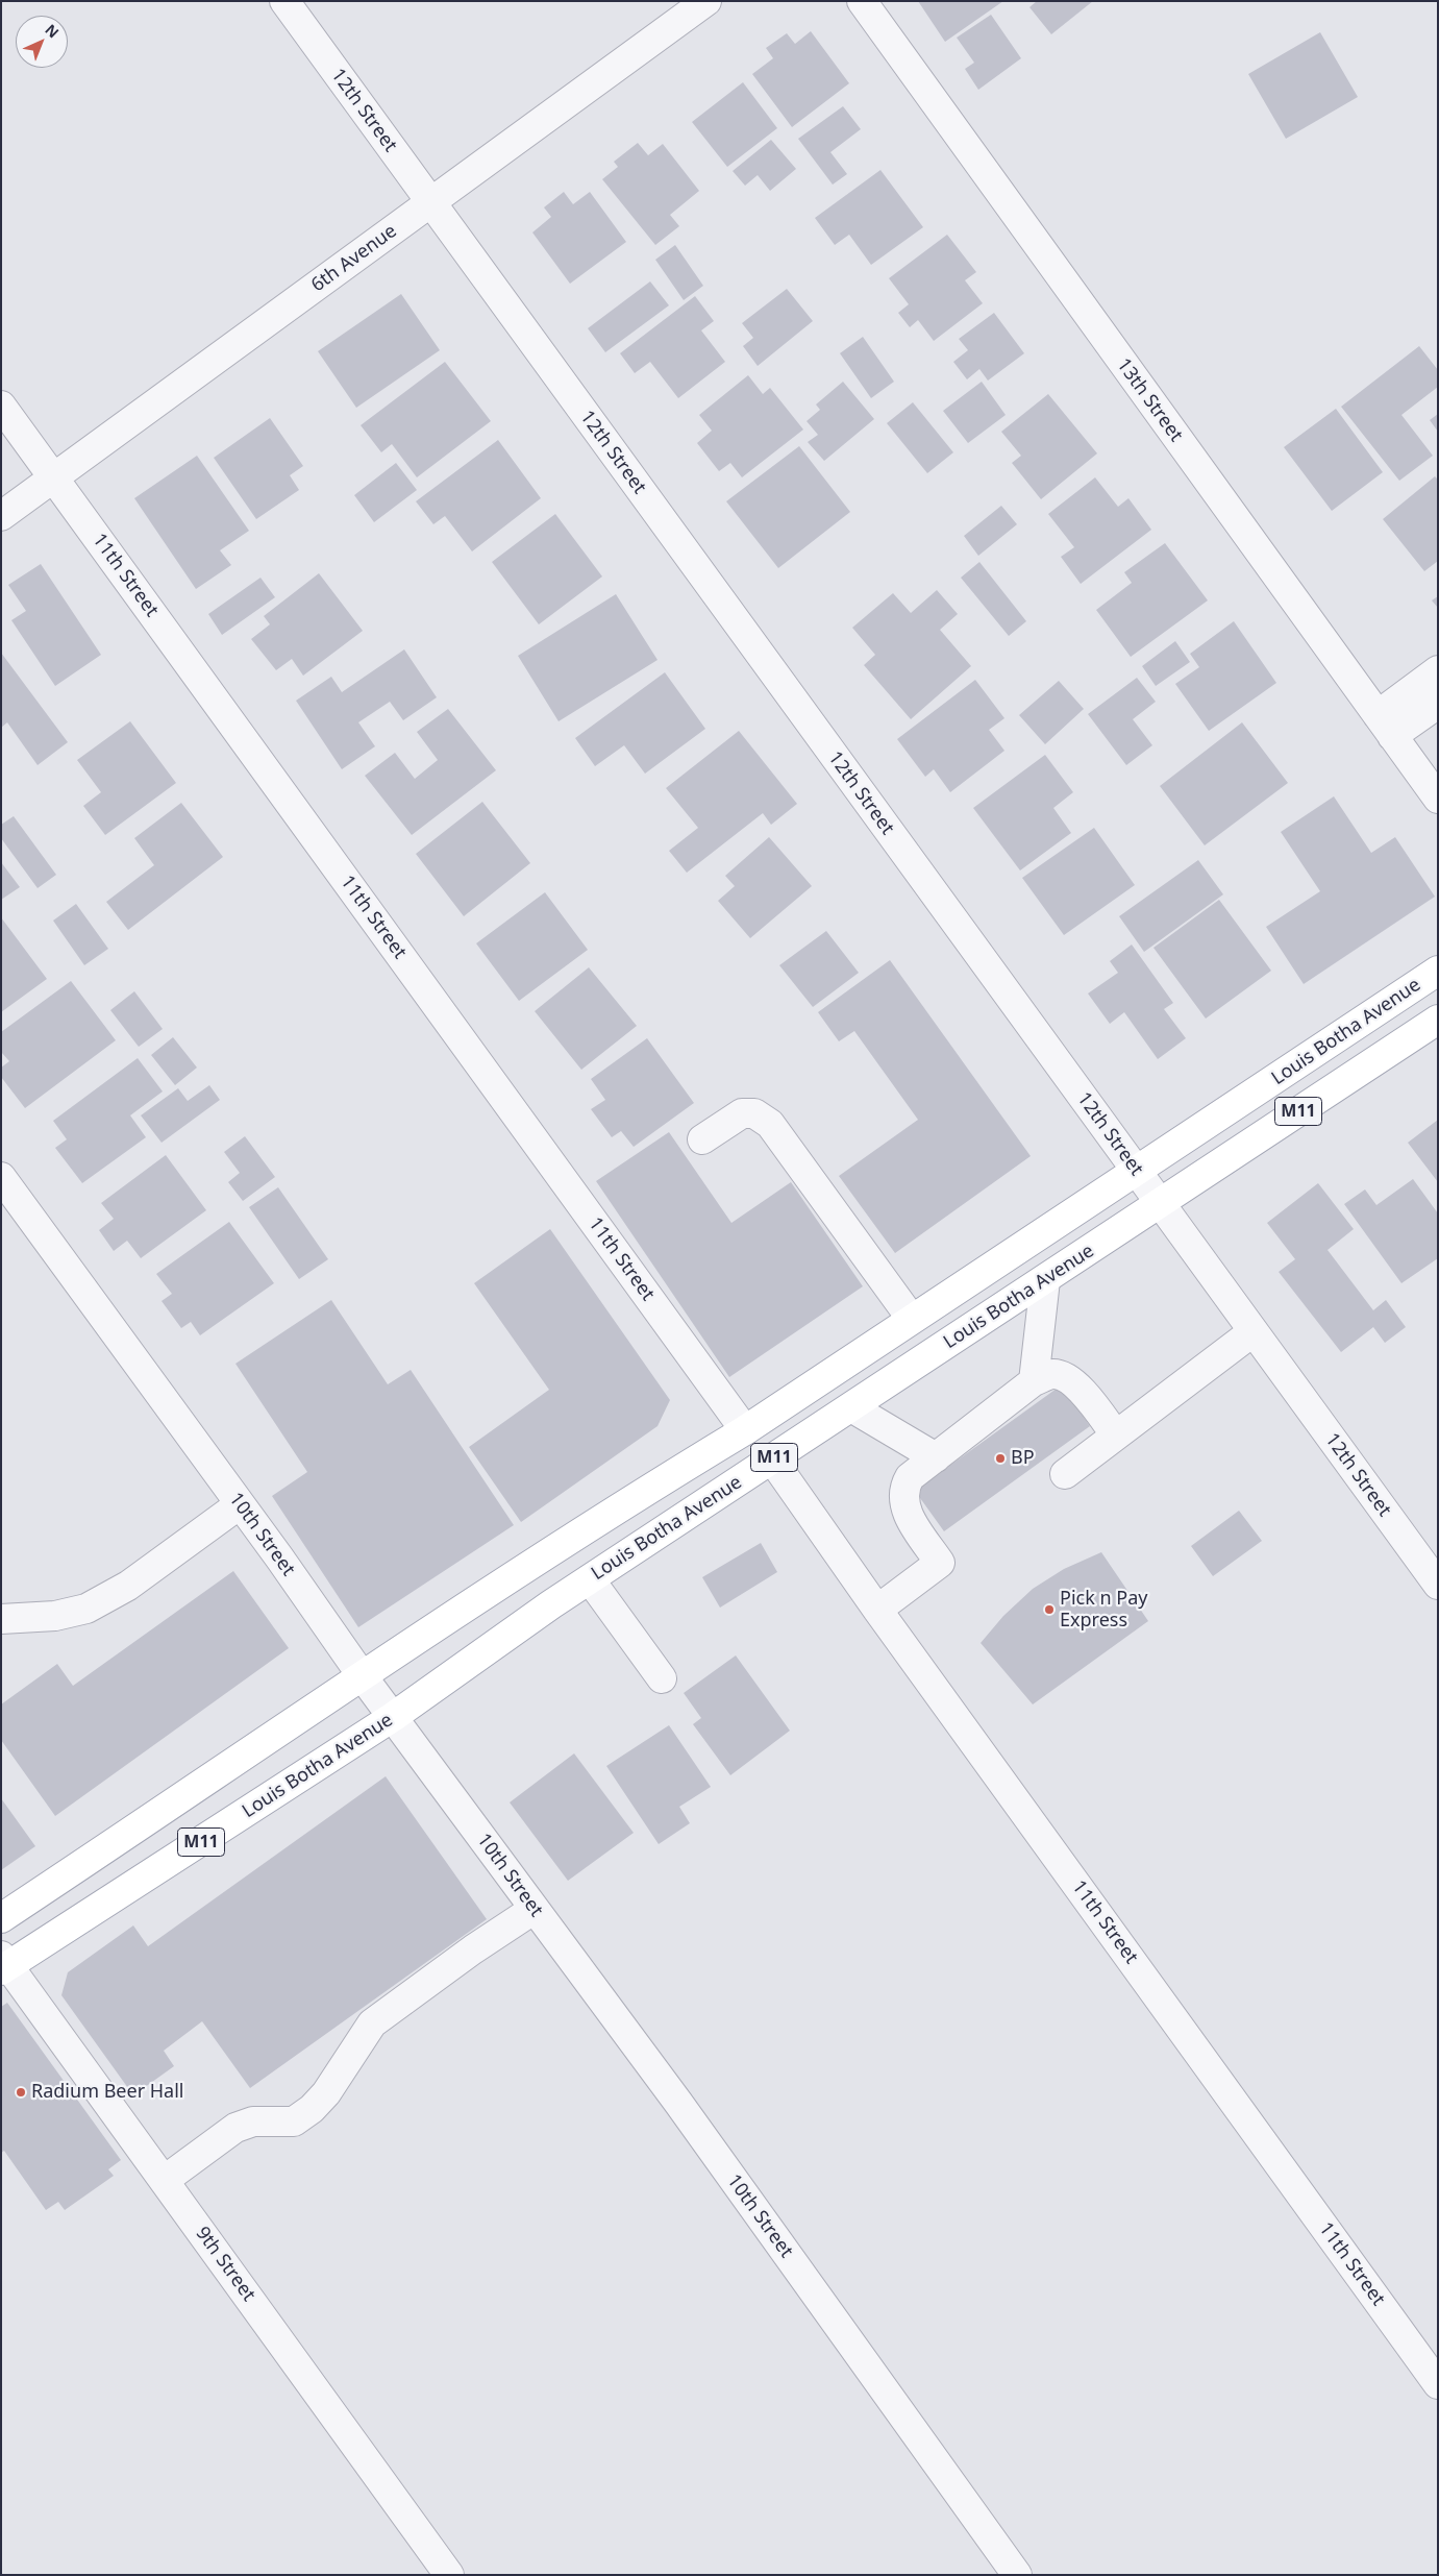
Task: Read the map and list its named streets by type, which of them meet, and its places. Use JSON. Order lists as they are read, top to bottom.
{
  "streets": {
    "main road": ["Louis Botha Avenue", "M11"],
    "street": [
      "12th Street",
      "6th Avenue",
      "13th Street",
      "11th Street",
      "10th Street",
      "9th Street"
    ]
  },
  "crossings": [
    ["12th Street", "6th Avenue"],
    ["12th Street", "Louis Botha Avenue"],
    ["6th Avenue", "11th Street"],
    ["11th Street", "Louis Botha Avenue"],
    ["Louis Botha Avenue", "10th Street"],
    ["Louis Botha Avenue", "9th Street"]
  ],
  "places": ["BP", "Pick n Pay Express", "Radium Beer Hall"],
  "north": "top right"
}
